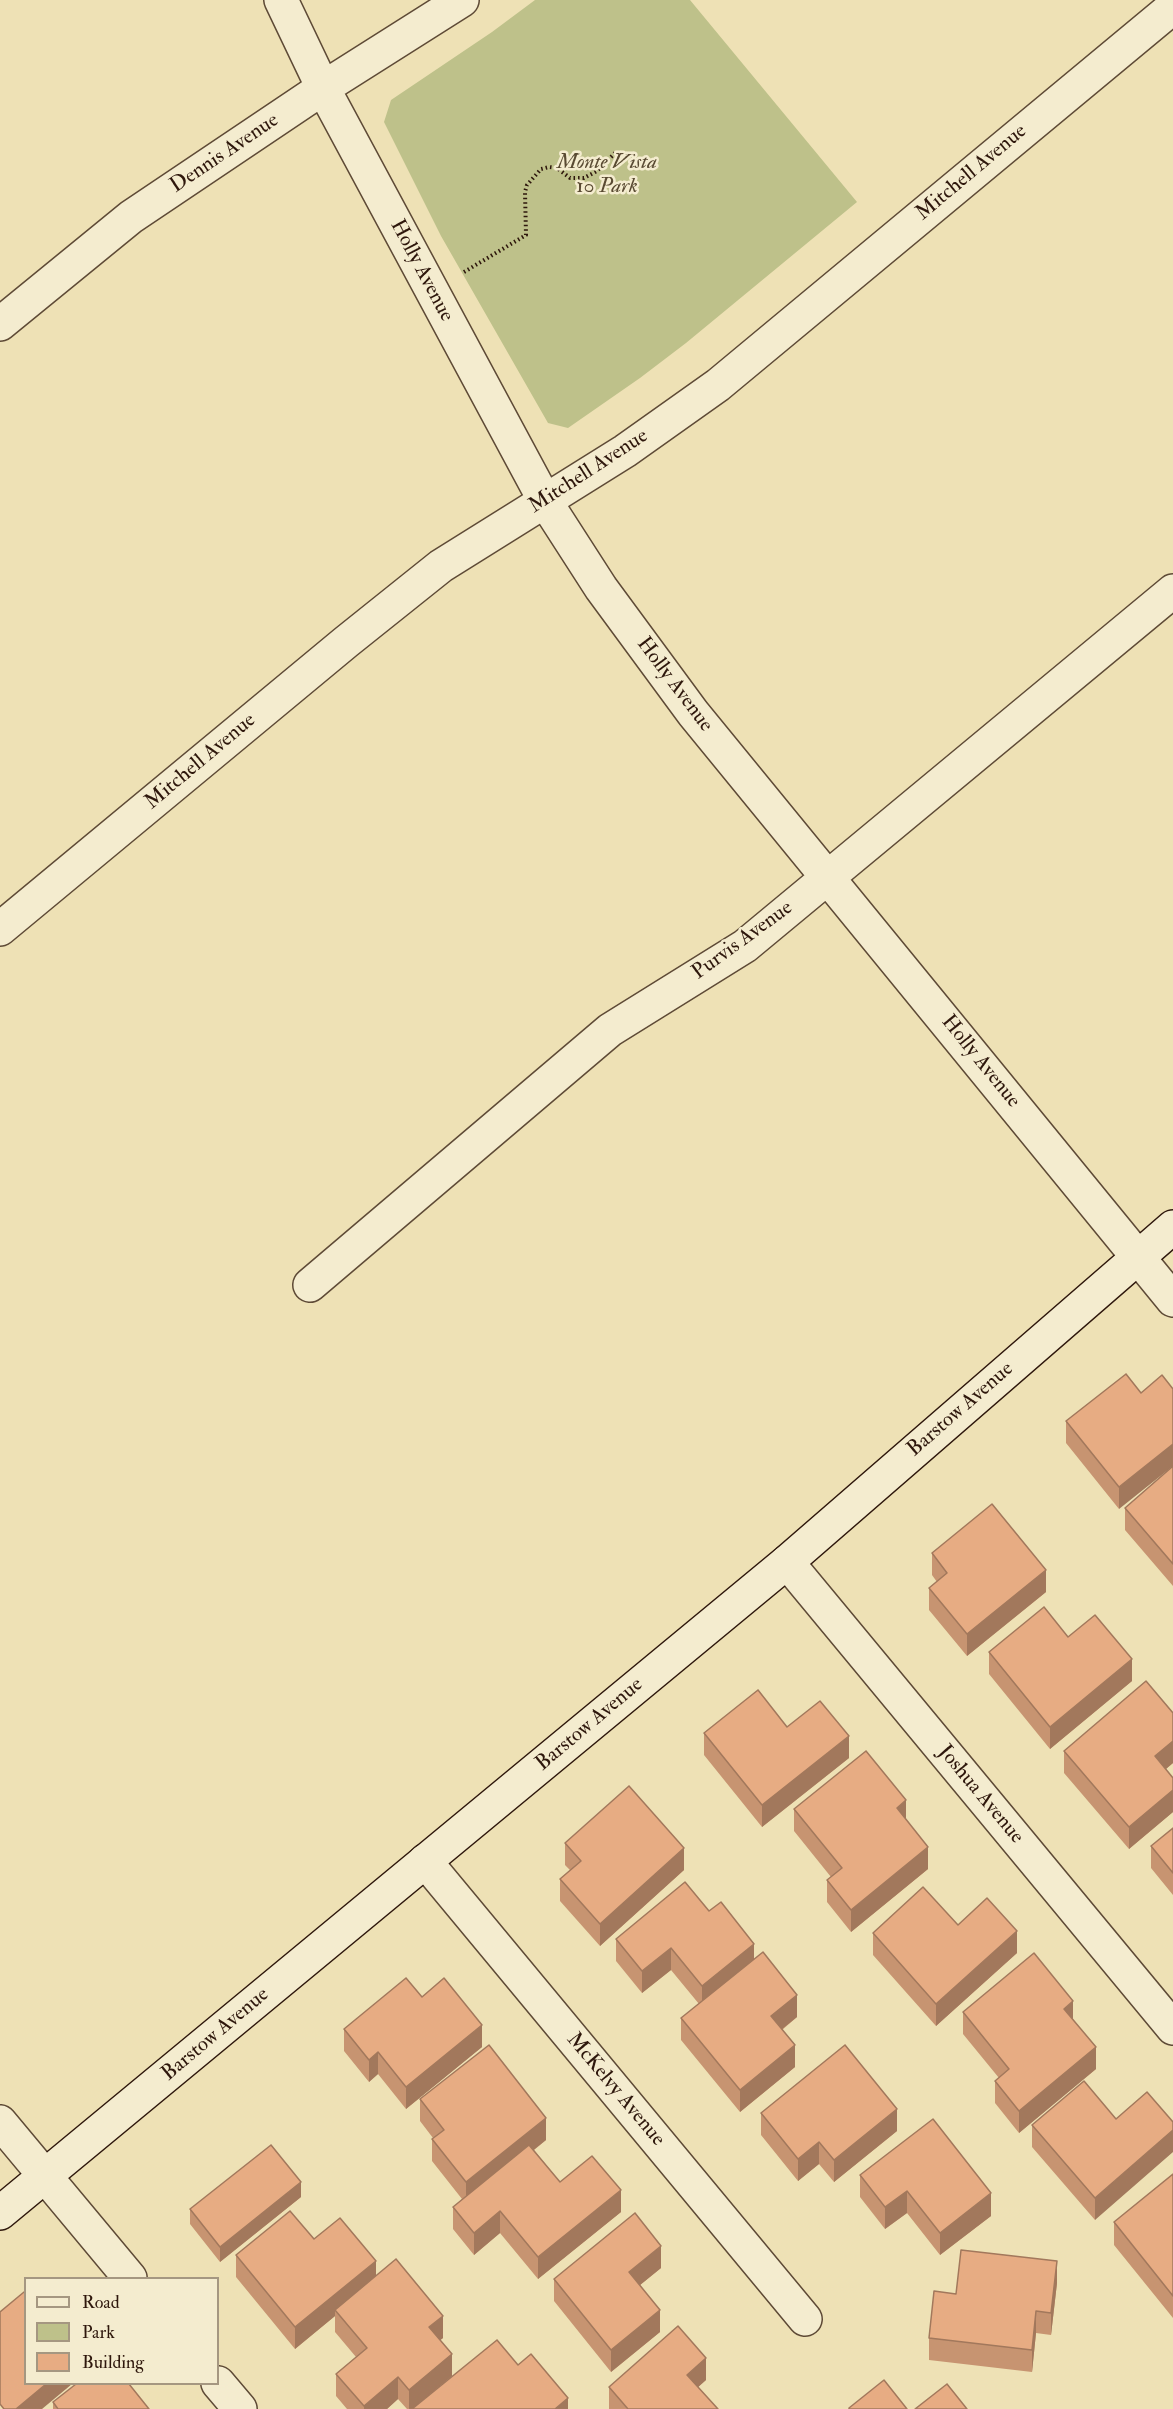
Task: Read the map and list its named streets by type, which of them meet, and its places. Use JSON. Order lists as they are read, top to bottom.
{
  "streets": {
    "street": [
      "Dennis Avenue",
      "Mitchell Avenue",
      "Holly Avenue",
      "Purvis Avenue",
      "Barstow Avenue",
      "Joshua Avenue",
      "McKelvy Avenue"
    ]
  },
  "crossings": [
    ["Dennis Avenue", "Holly Avenue"],
    ["Mitchell Avenue", "Holly Avenue"],
    ["Holly Avenue", "Purvis Avenue"],
    ["Holly Avenue", "Barstow Avenue"],
    ["Barstow Avenue", "Joshua Avenue"],
    ["Barstow Avenue", "McKelvy Avenue"]
  ],
  "parks": ["Monte Vista 10 Park"],
  "legend": ["Road", "Park", "Building"]
}
